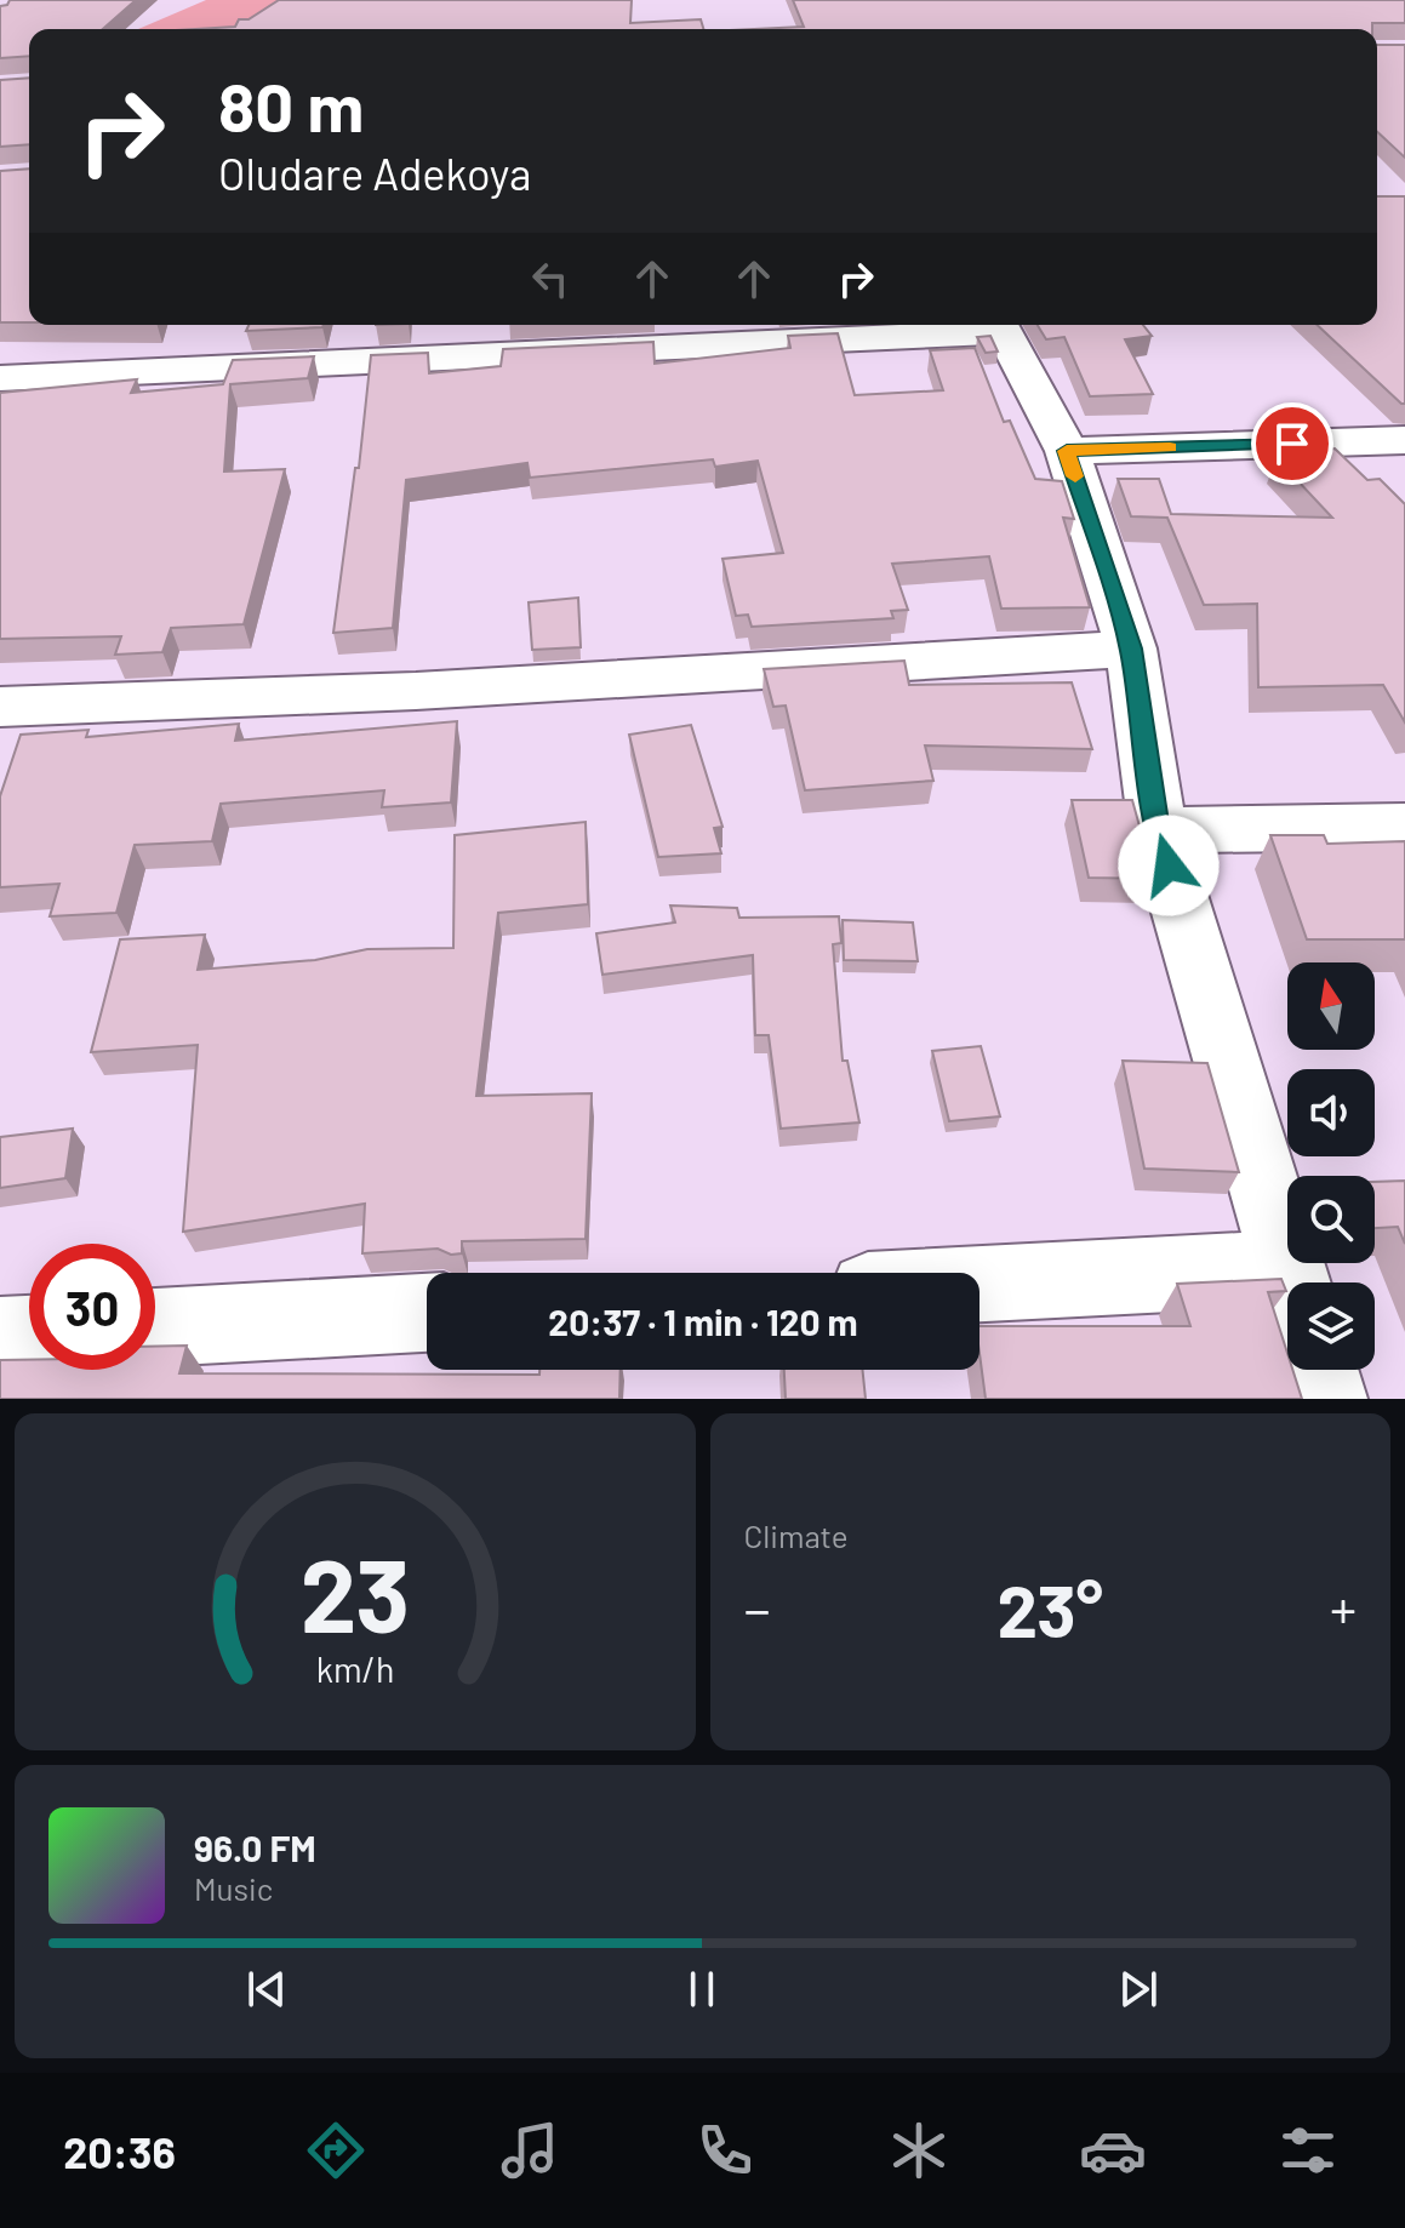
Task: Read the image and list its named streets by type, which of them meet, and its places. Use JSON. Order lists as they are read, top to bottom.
{
  "north": "top",
  "page": {
    "turn": ["80 m", "Oludare Adekoya"],
    "limit": "30",
    "trip": "20:37 · 1 min · 120 m",
    "tile": "Climate",
    "heat": ["−", "23°", "+"],
    "song": ["96.0 FM", "Music"],
    "tabs": "20:36",
    "gauge": ["23", "km/h"]
  }
}
